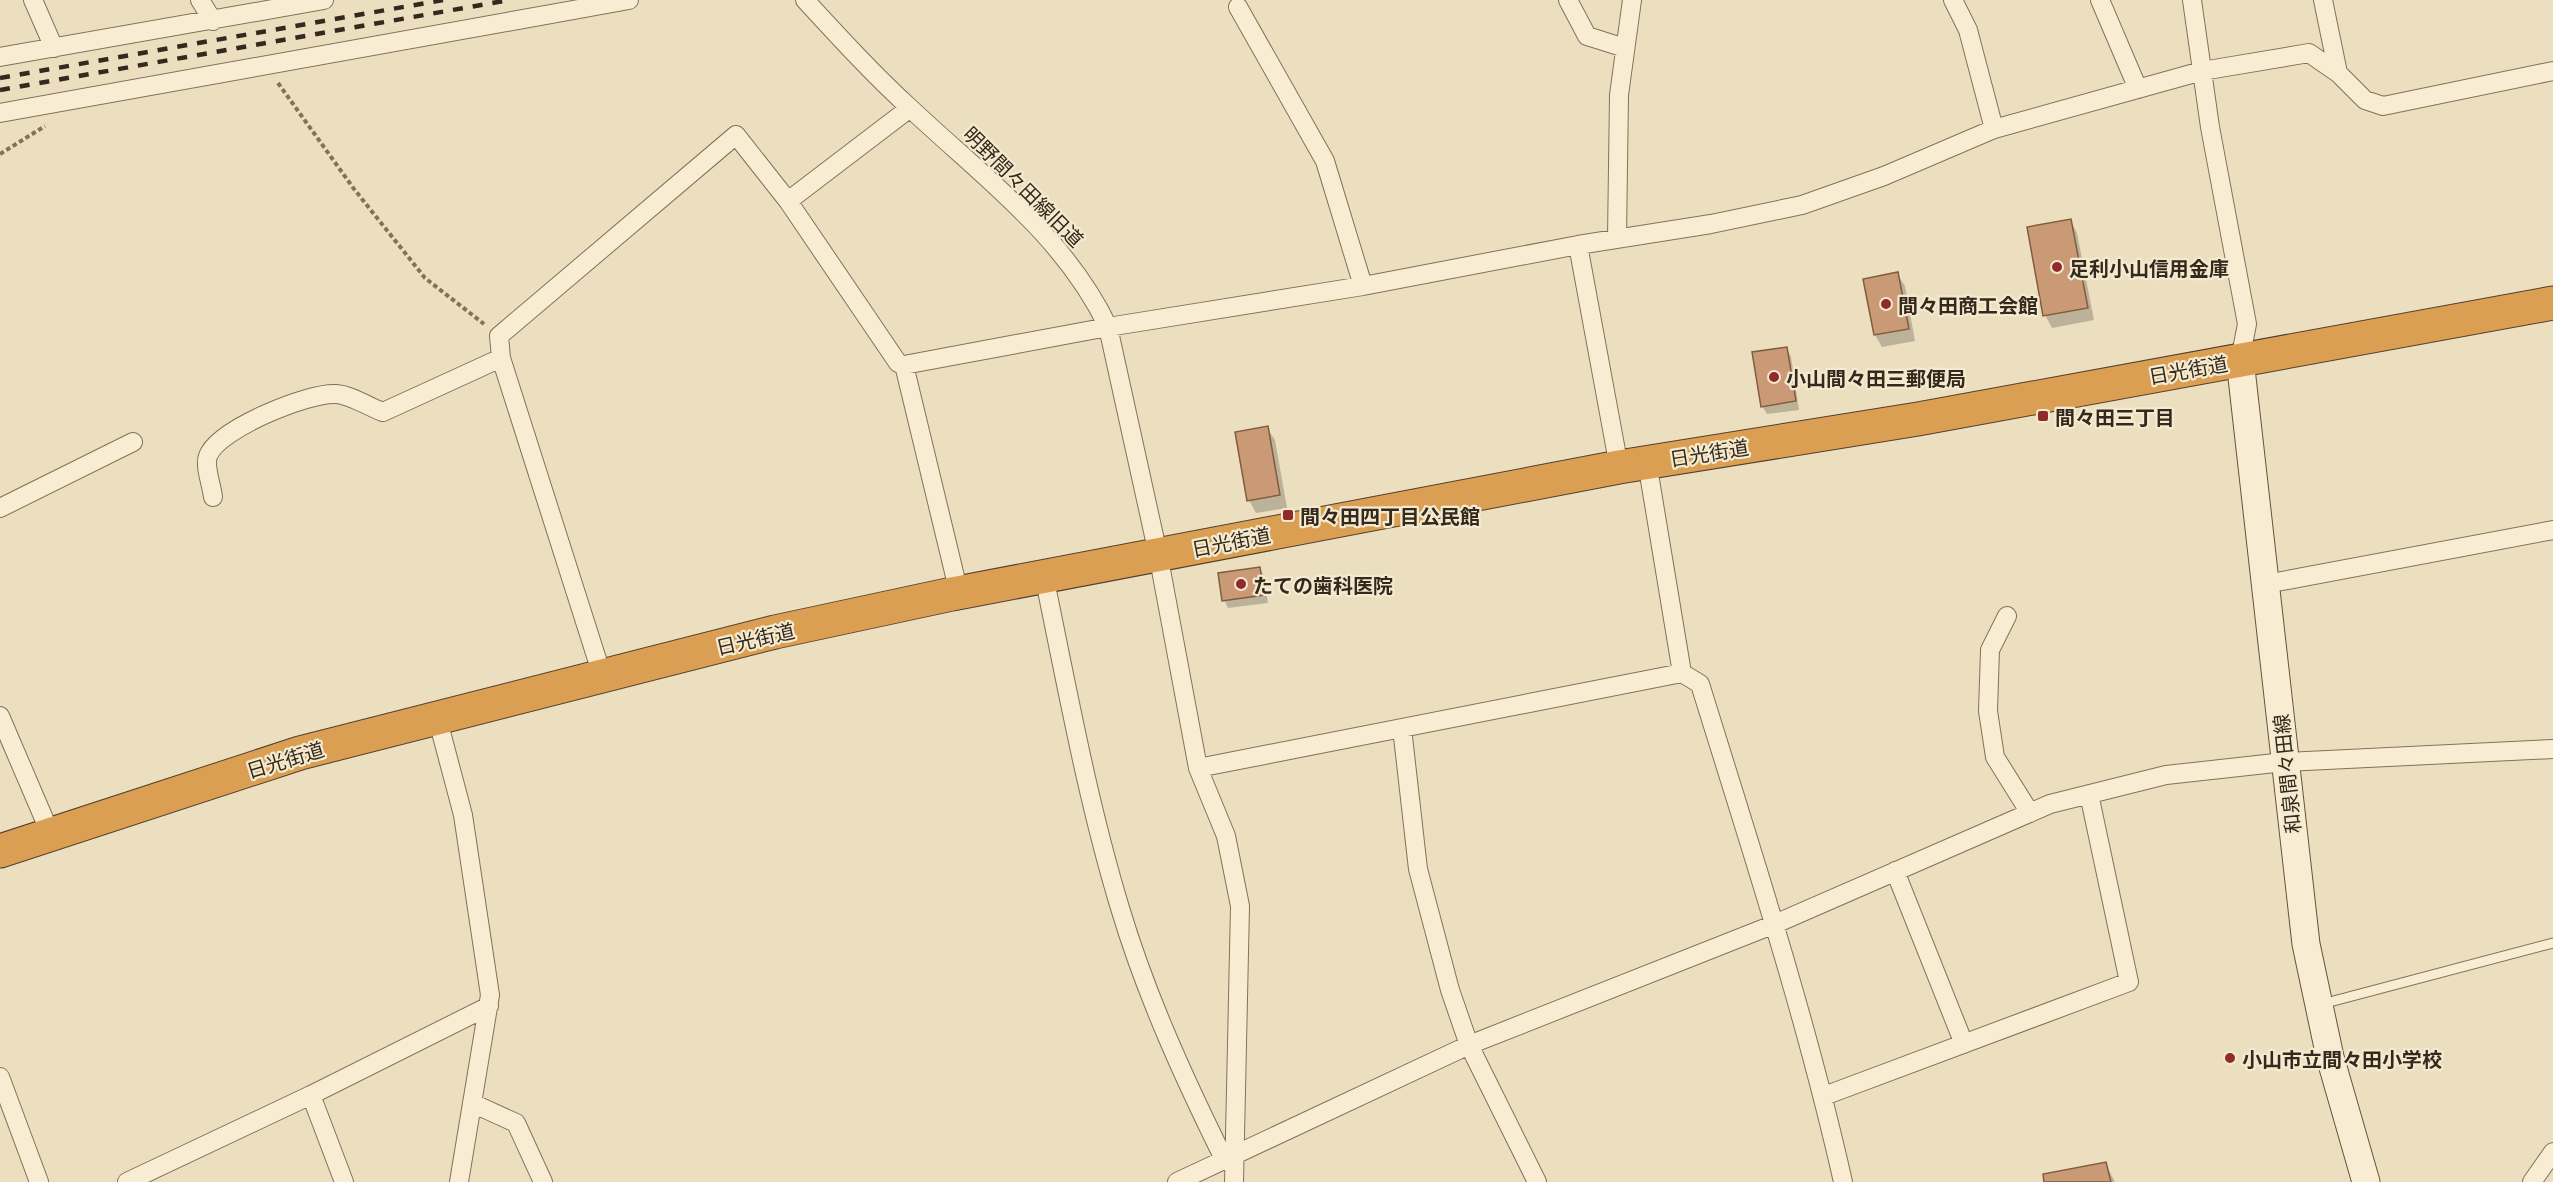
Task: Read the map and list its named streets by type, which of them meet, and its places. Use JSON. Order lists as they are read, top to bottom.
{
  "streets": {
    "highway": ["日光街道"],
    "main road": ["和泉間々田線"],
    "street": ["明野間々田線旧道"]
  },
  "crossings": [
    ["明野間々田線旧道", "日光街道"],
    ["日光街道", "和泉間々田線"]
  ],
  "places": {
    "other": [
      "足利小山信用金庫",
      "間々田商工会館",
      "小山間々田三郵便局",
      "たての歯科医院",
      "小山市立間々田小学校"
    ],
    "transit": ["間々田三丁目", "間々田四丁目公民館"]
  }
}
